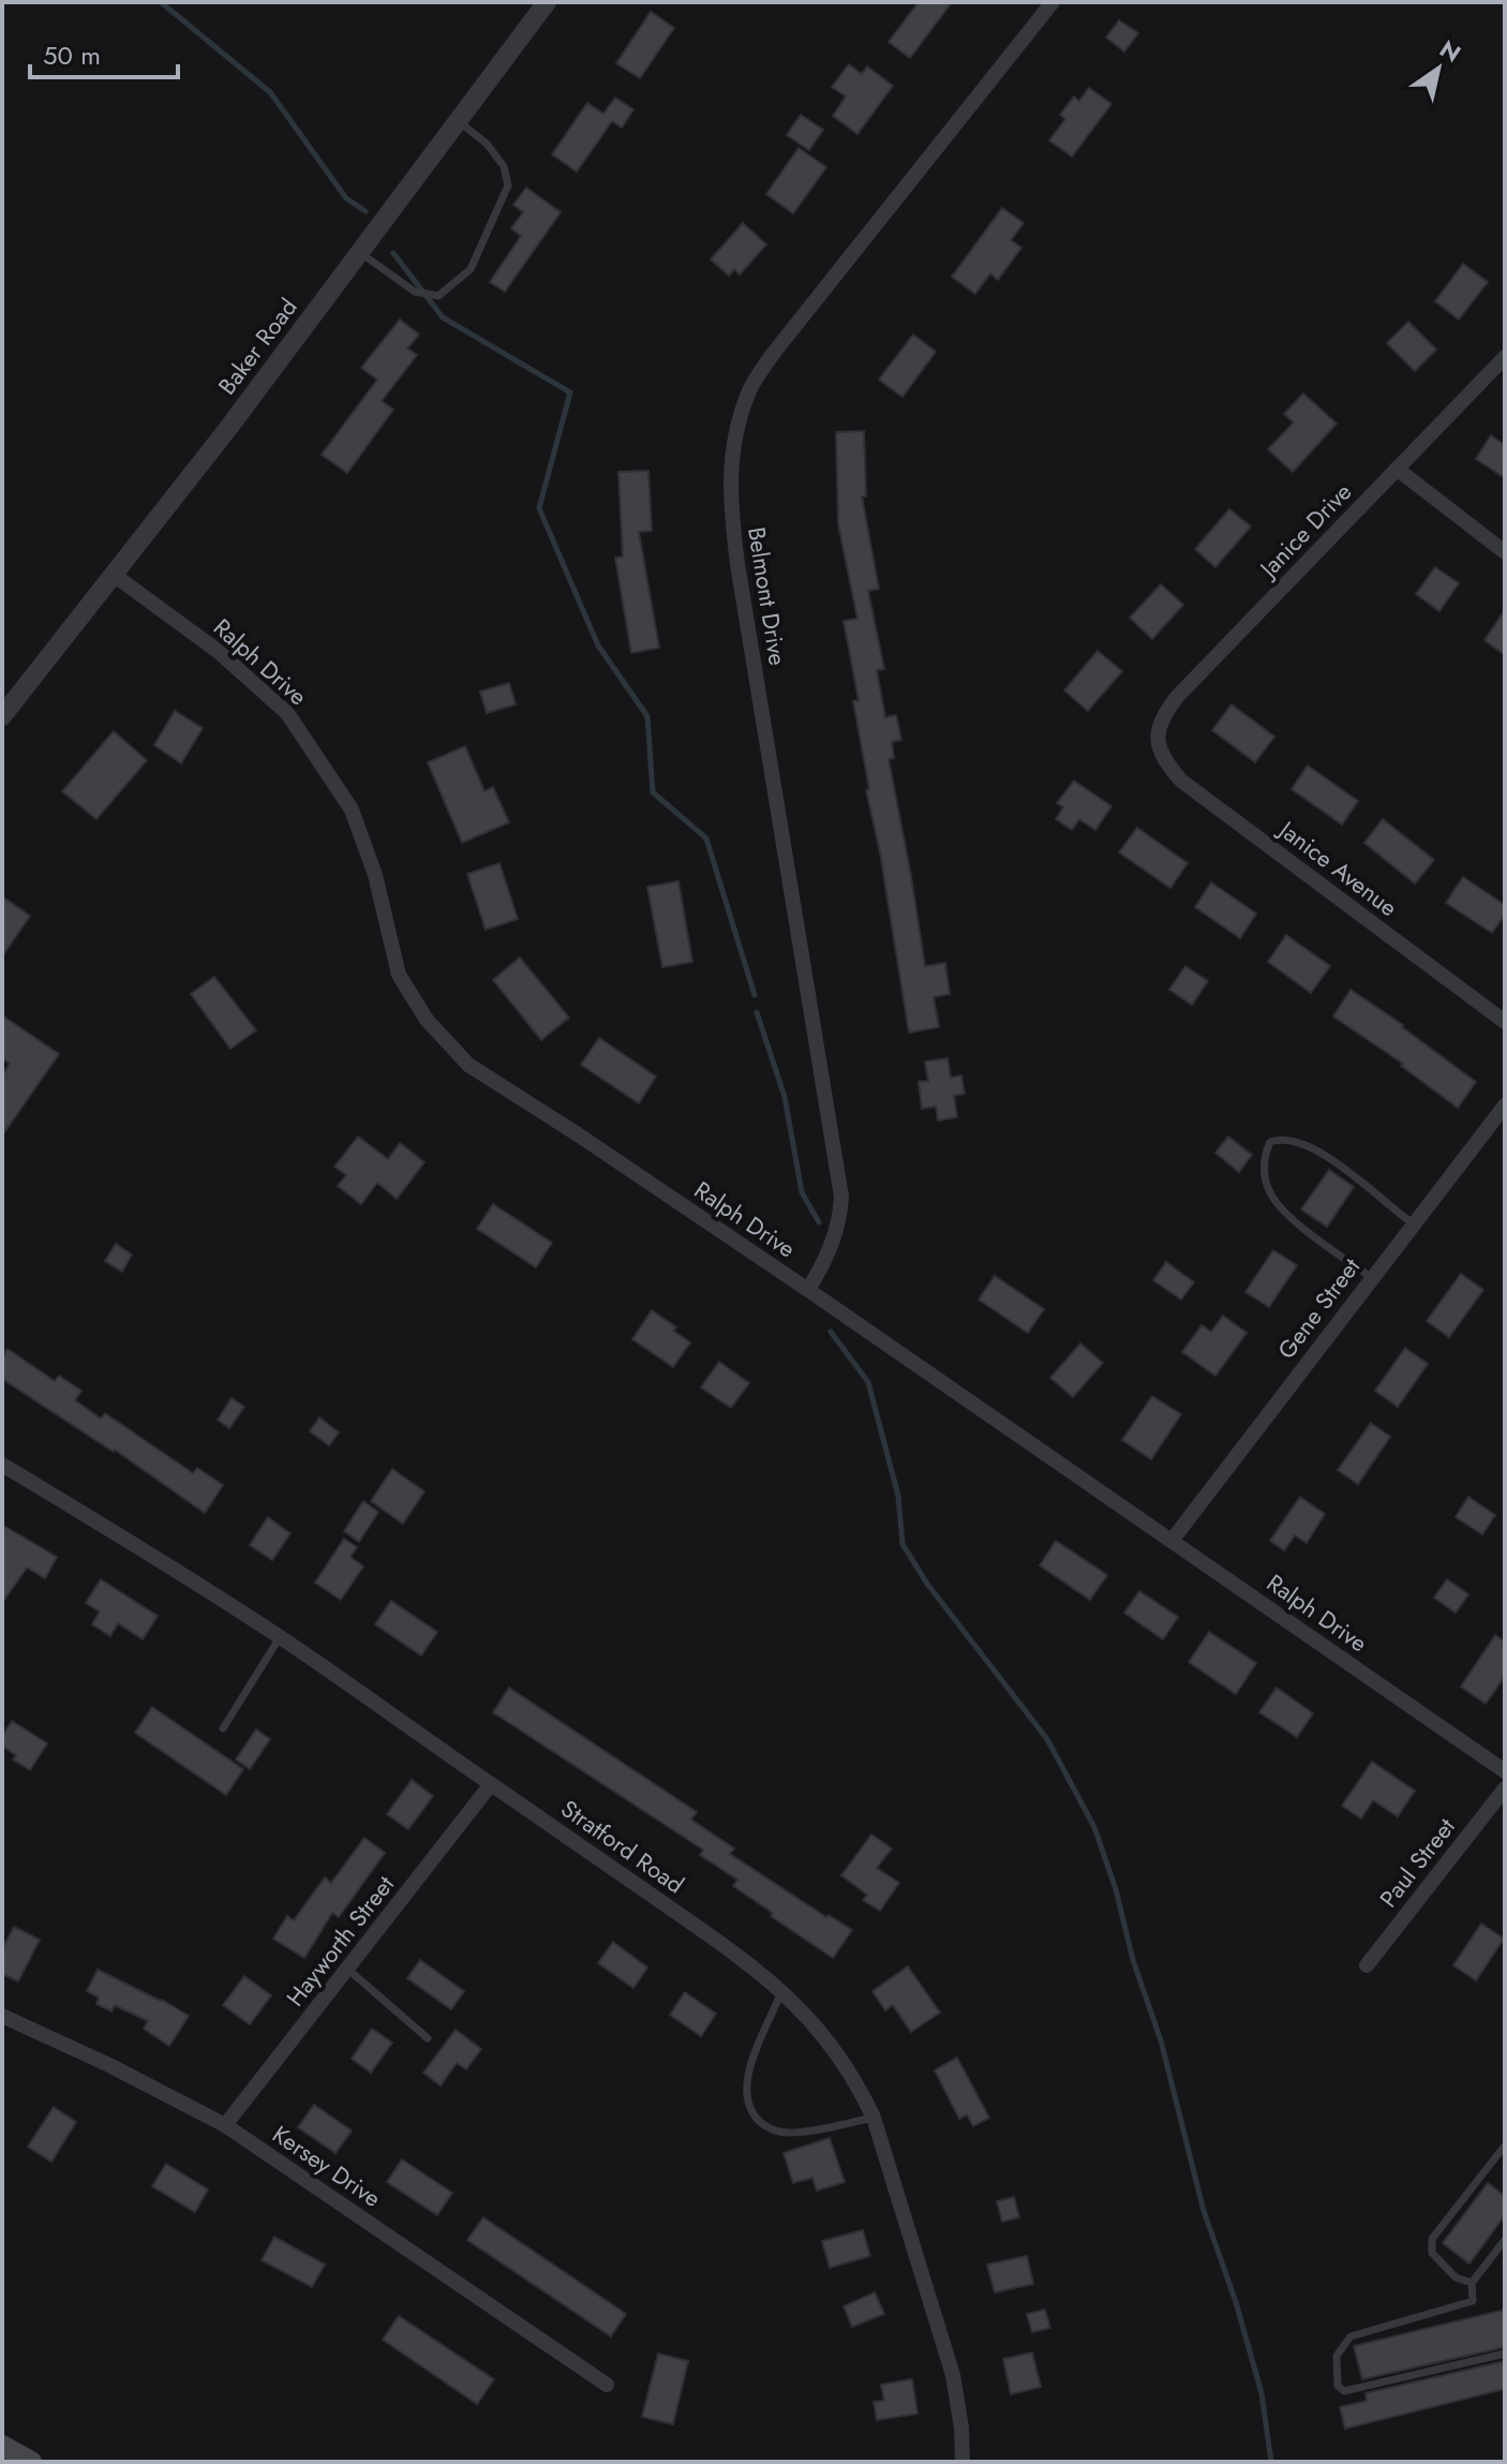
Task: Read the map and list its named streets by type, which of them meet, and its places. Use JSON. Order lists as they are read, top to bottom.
{
  "streets": {
    "street": [
      "Baker Road",
      "Janice Drive",
      "Belmont Drive",
      "Ralph Drive",
      "Janice Avenue",
      "Gene Street",
      "Stratford Road",
      "Paul Street",
      "Hayworth Street",
      "Kersey Drive"
    ]
  },
  "crossings": [
    ["Baker Road", "Ralph Drive"],
    ["Janice Drive", "Janice Avenue"],
    ["Belmont Drive", "Ralph Drive"],
    ["Ralph Drive", "Gene Street"],
    ["Stratford Road", "Hayworth Street"],
    ["Hayworth Street", "Kersey Drive"]
  ],
  "scale_bar": "50 m",
  "north": "top right"
}
